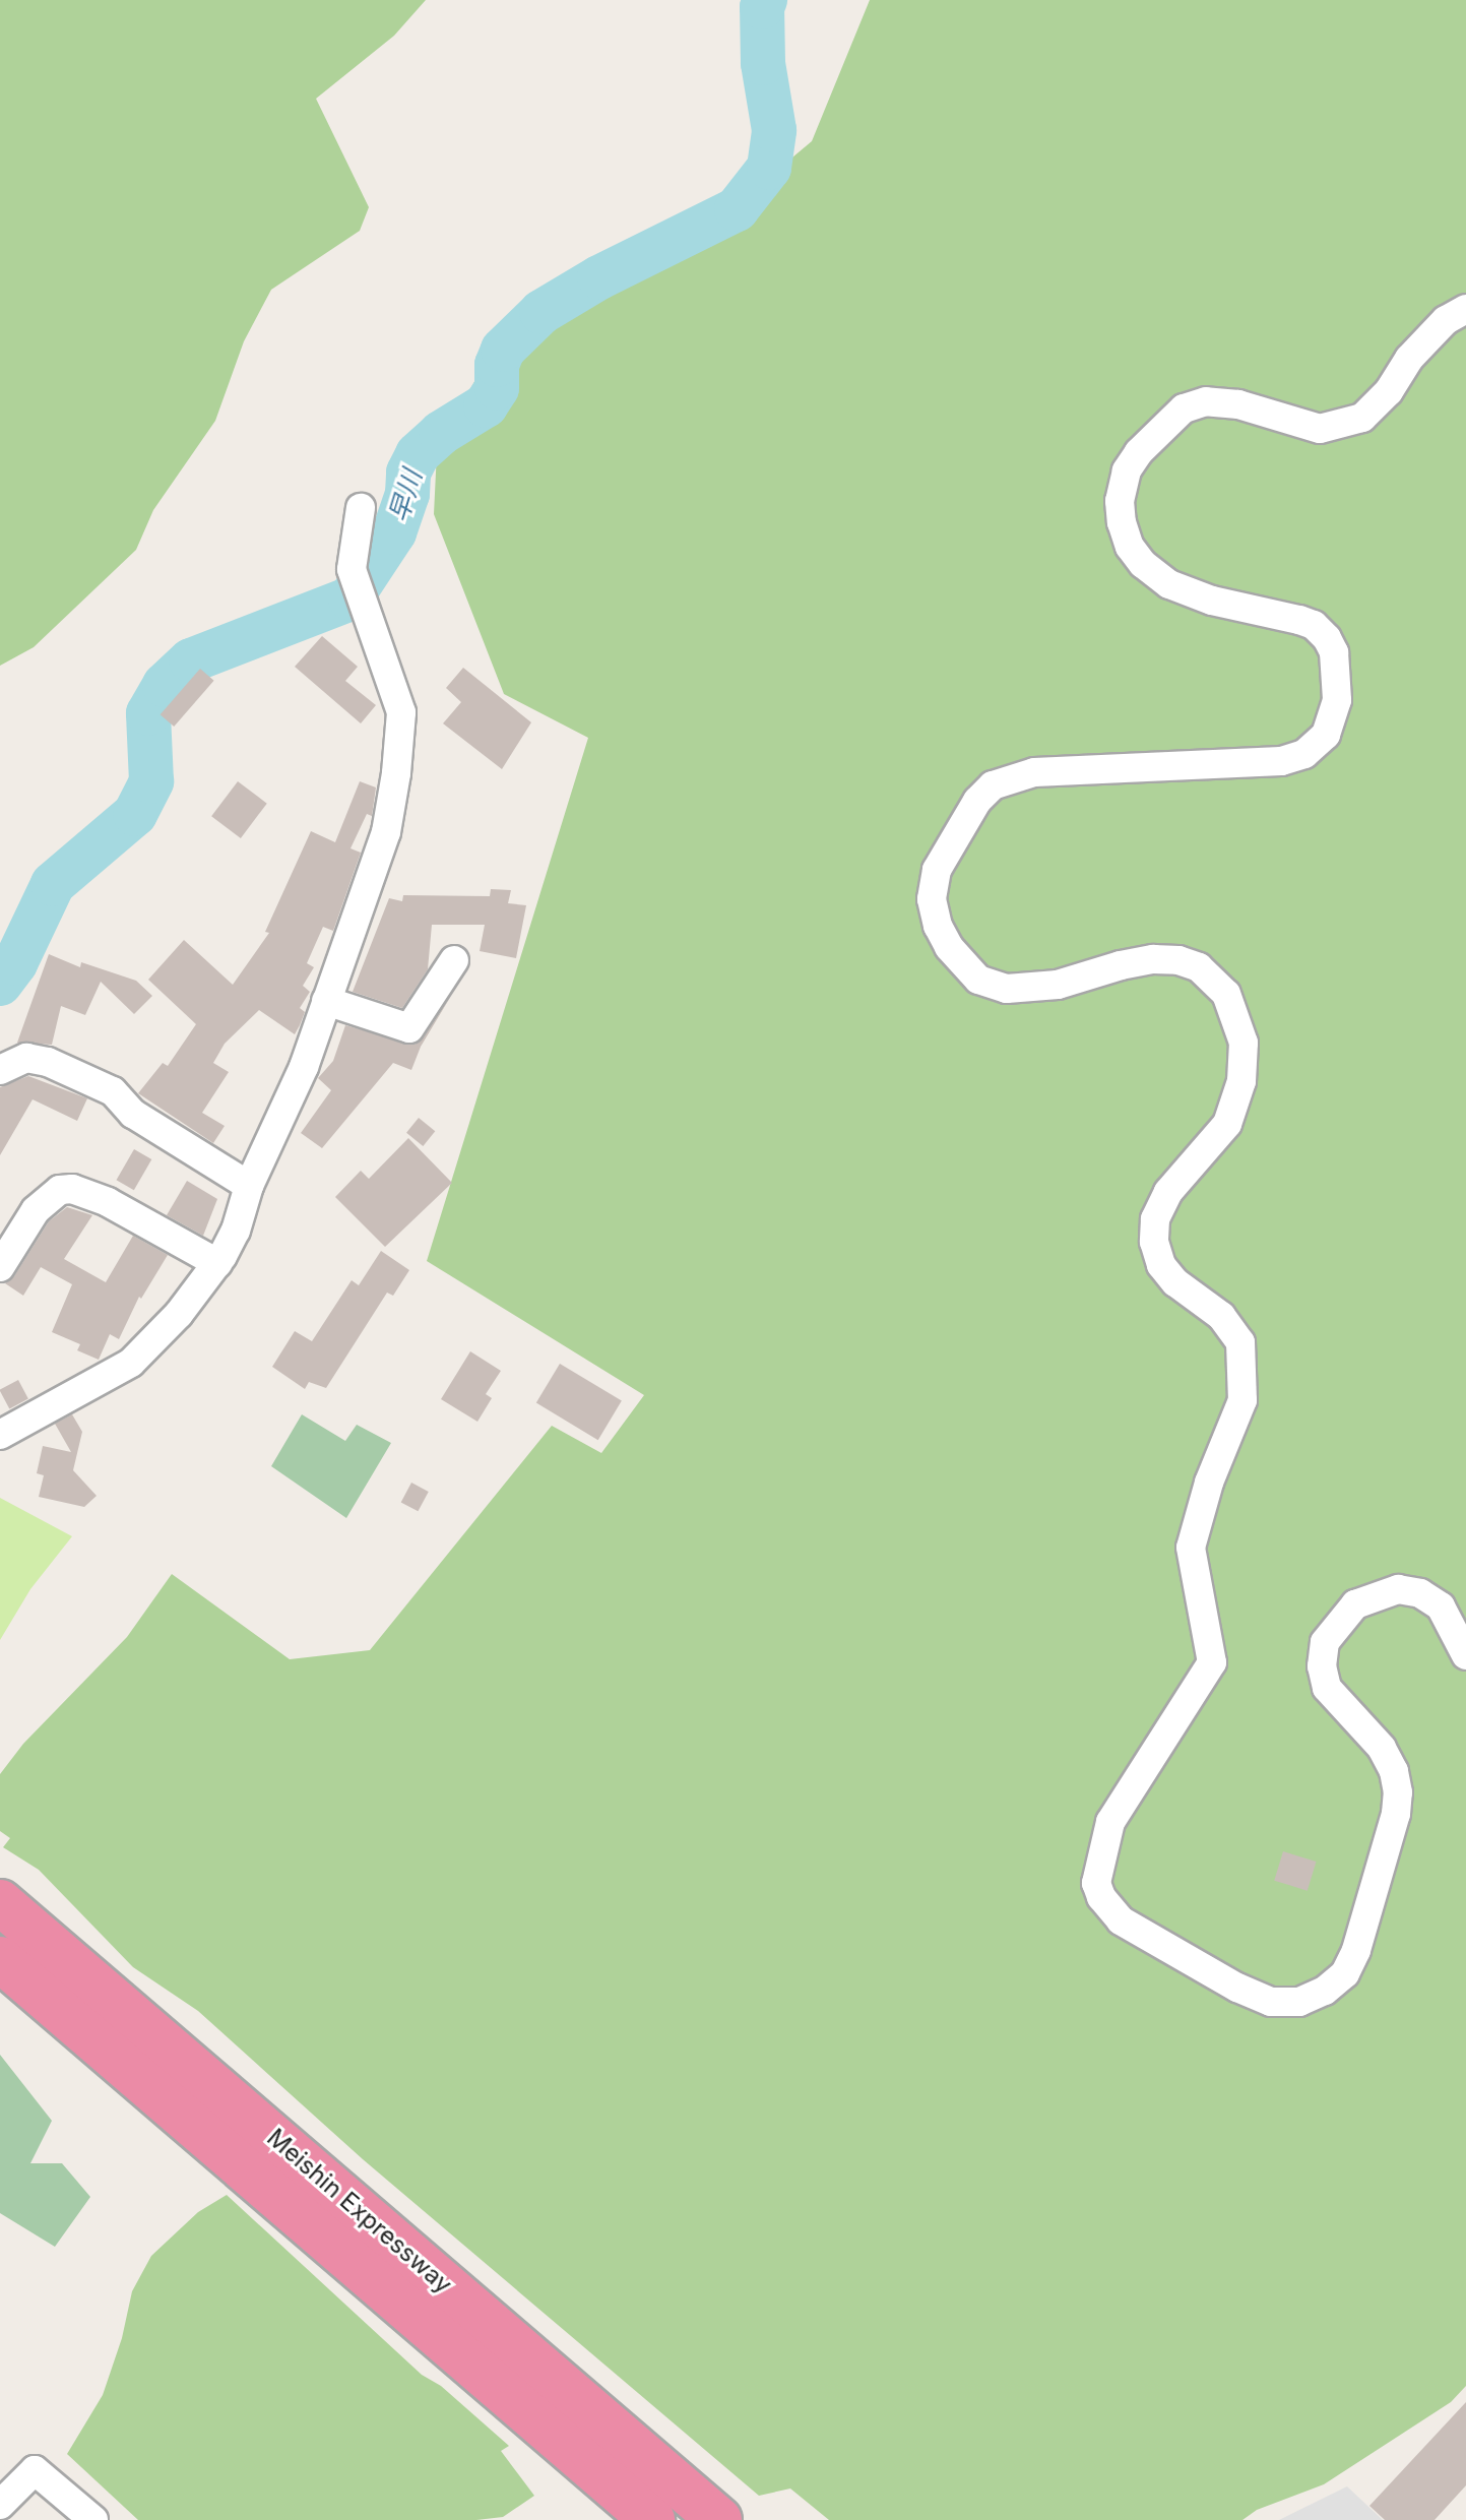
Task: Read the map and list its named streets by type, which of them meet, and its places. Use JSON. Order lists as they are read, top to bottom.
{
  "streets": {
    "highway": ["Meishin Expressway"]
  },
  "water": ["早川"]
}
